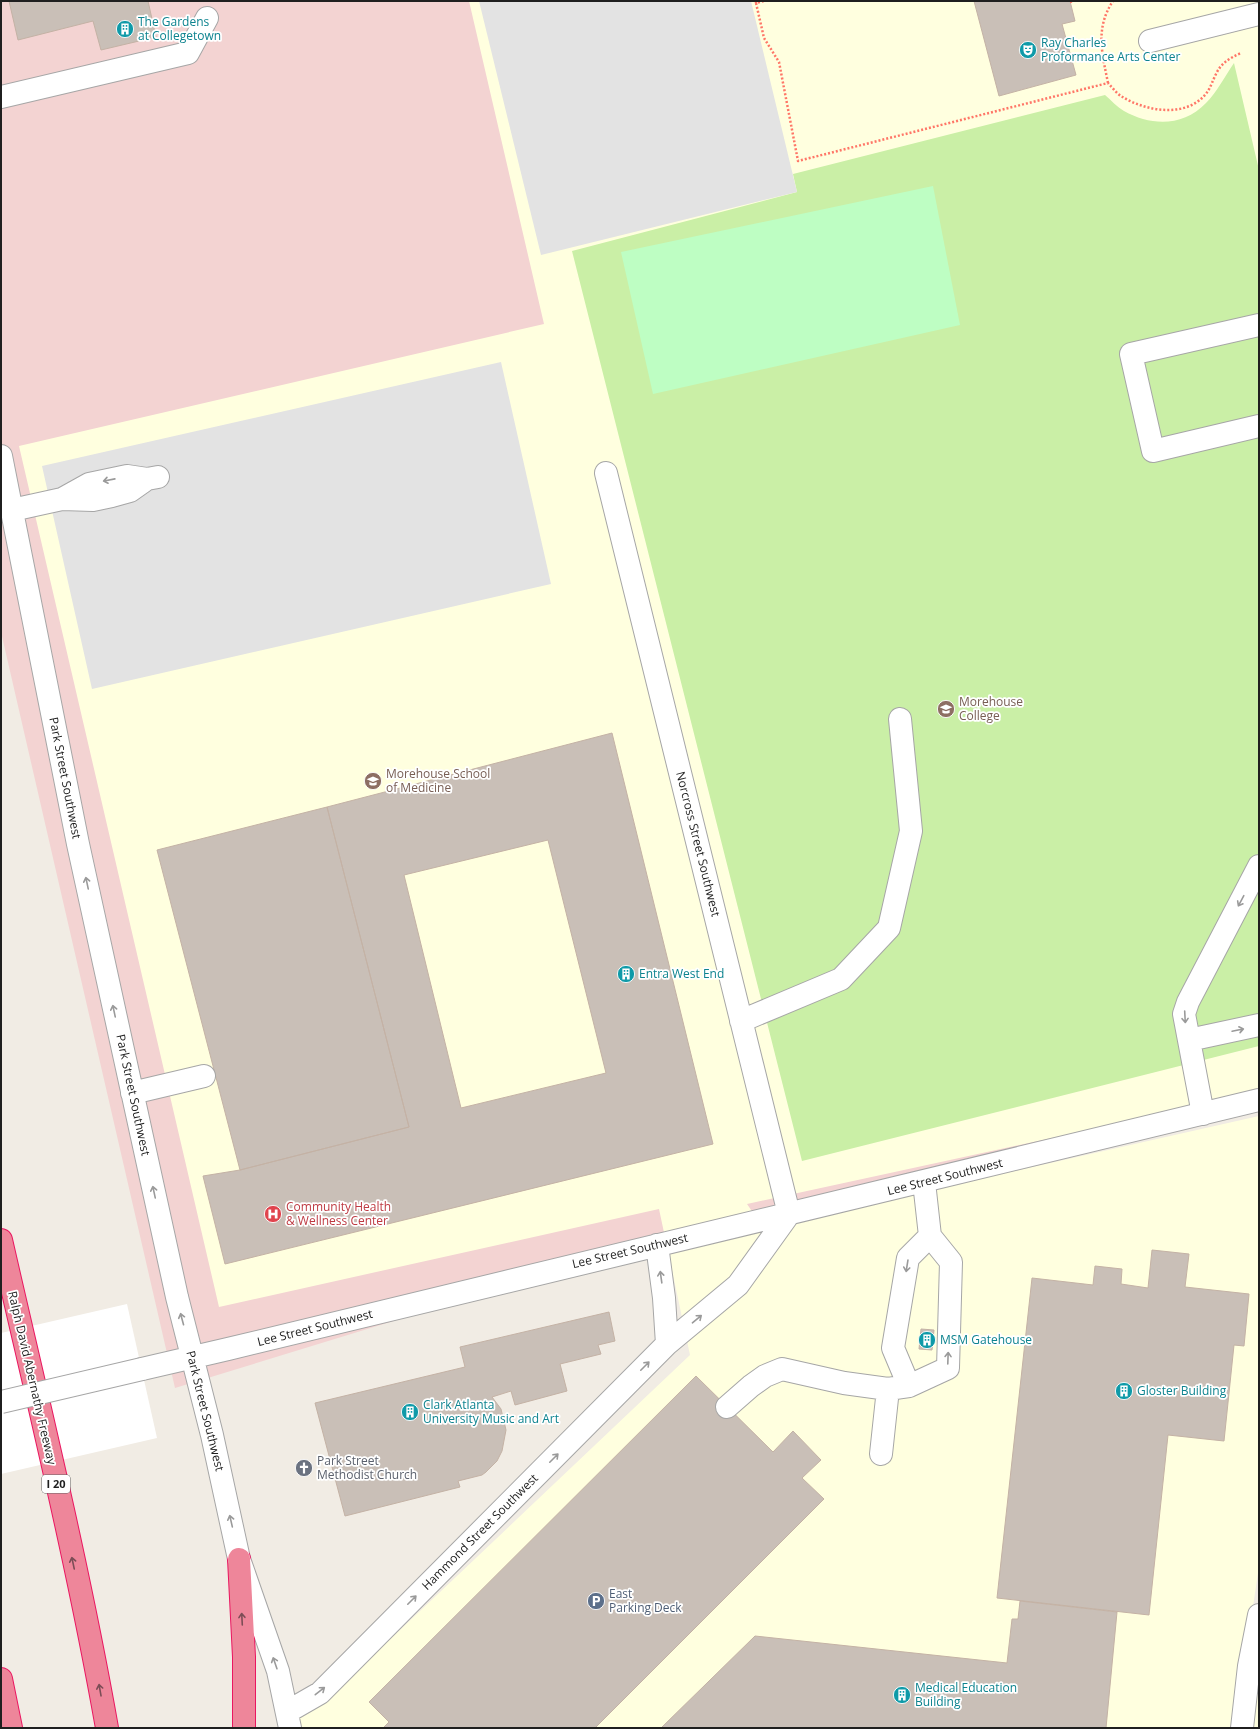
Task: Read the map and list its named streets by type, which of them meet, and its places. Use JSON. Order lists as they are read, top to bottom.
{
  "streets": {
    "highway": ["Ralph David Abernathy Freeway", "I 20"],
    "street": [
      "Park Street Southwest",
      "Norcross Street Southwest",
      "Lee Street Southwest",
      "Hammond Street Southwest"
    ]
  },
  "crossings": [
    ["Park Street Southwest", "Lee Street Southwest"],
    ["Park Street Southwest", "Hammond Street Southwest"],
    ["Norcross Street Southwest", "Lee Street Southwest"],
    ["Norcross Street Southwest", "Hammond Street Southwest"],
    ["Lee Street Southwest", "Hammond Street Southwest"]
  ],
  "one_way": ["Park Street Southwest", "Hammond Street Southwest"],
  "places": {
    "building": [
      "The Gardens at Collegetown",
      "Entra West End",
      "MSM Gatehouse",
      "Gloster Building",
      "Clark Atlanta University Music and Art",
      "Medical Education Building"
    ],
    "theatre": ["Ray Charles Proformance Arts Center"],
    "school or university": ["Morehouse College", "Morehouse School of Medicine"],
    "hospital": ["Community Health & Wellness Center"],
    "church": ["Park Street Methodist Church"],
    "parking": ["East Parking Deck"]
  }
}
